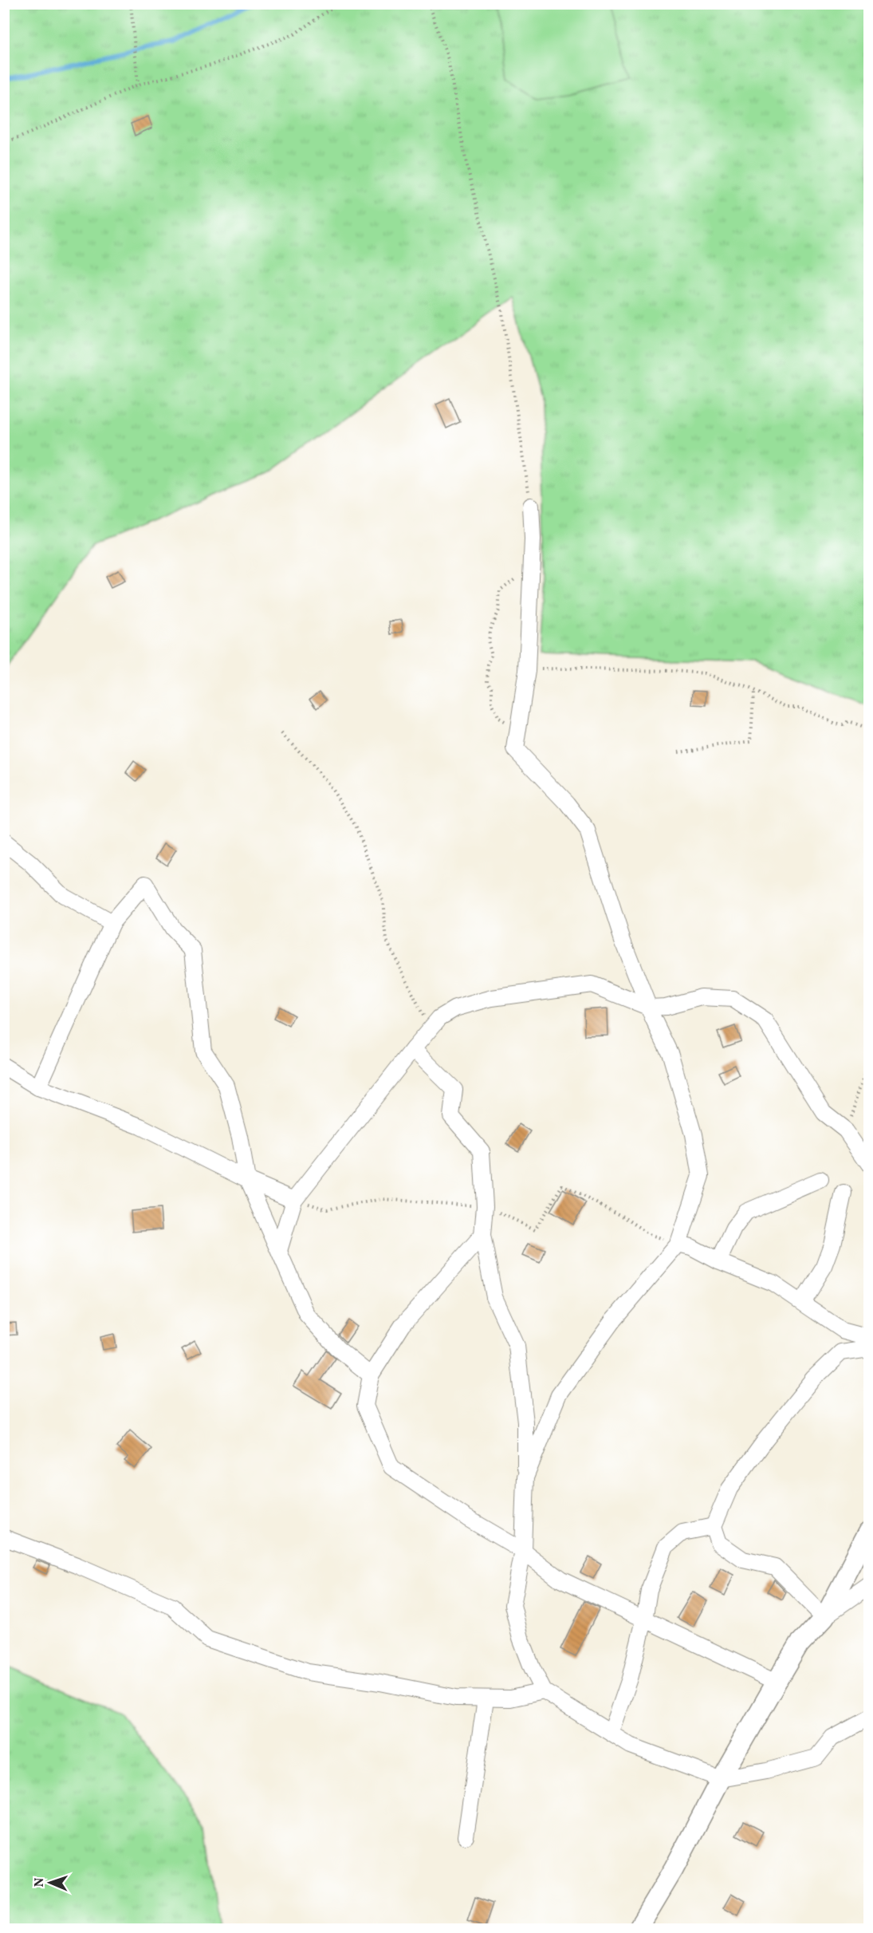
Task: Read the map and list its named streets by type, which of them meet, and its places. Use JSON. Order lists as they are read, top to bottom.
{
  "north": "left"
}
